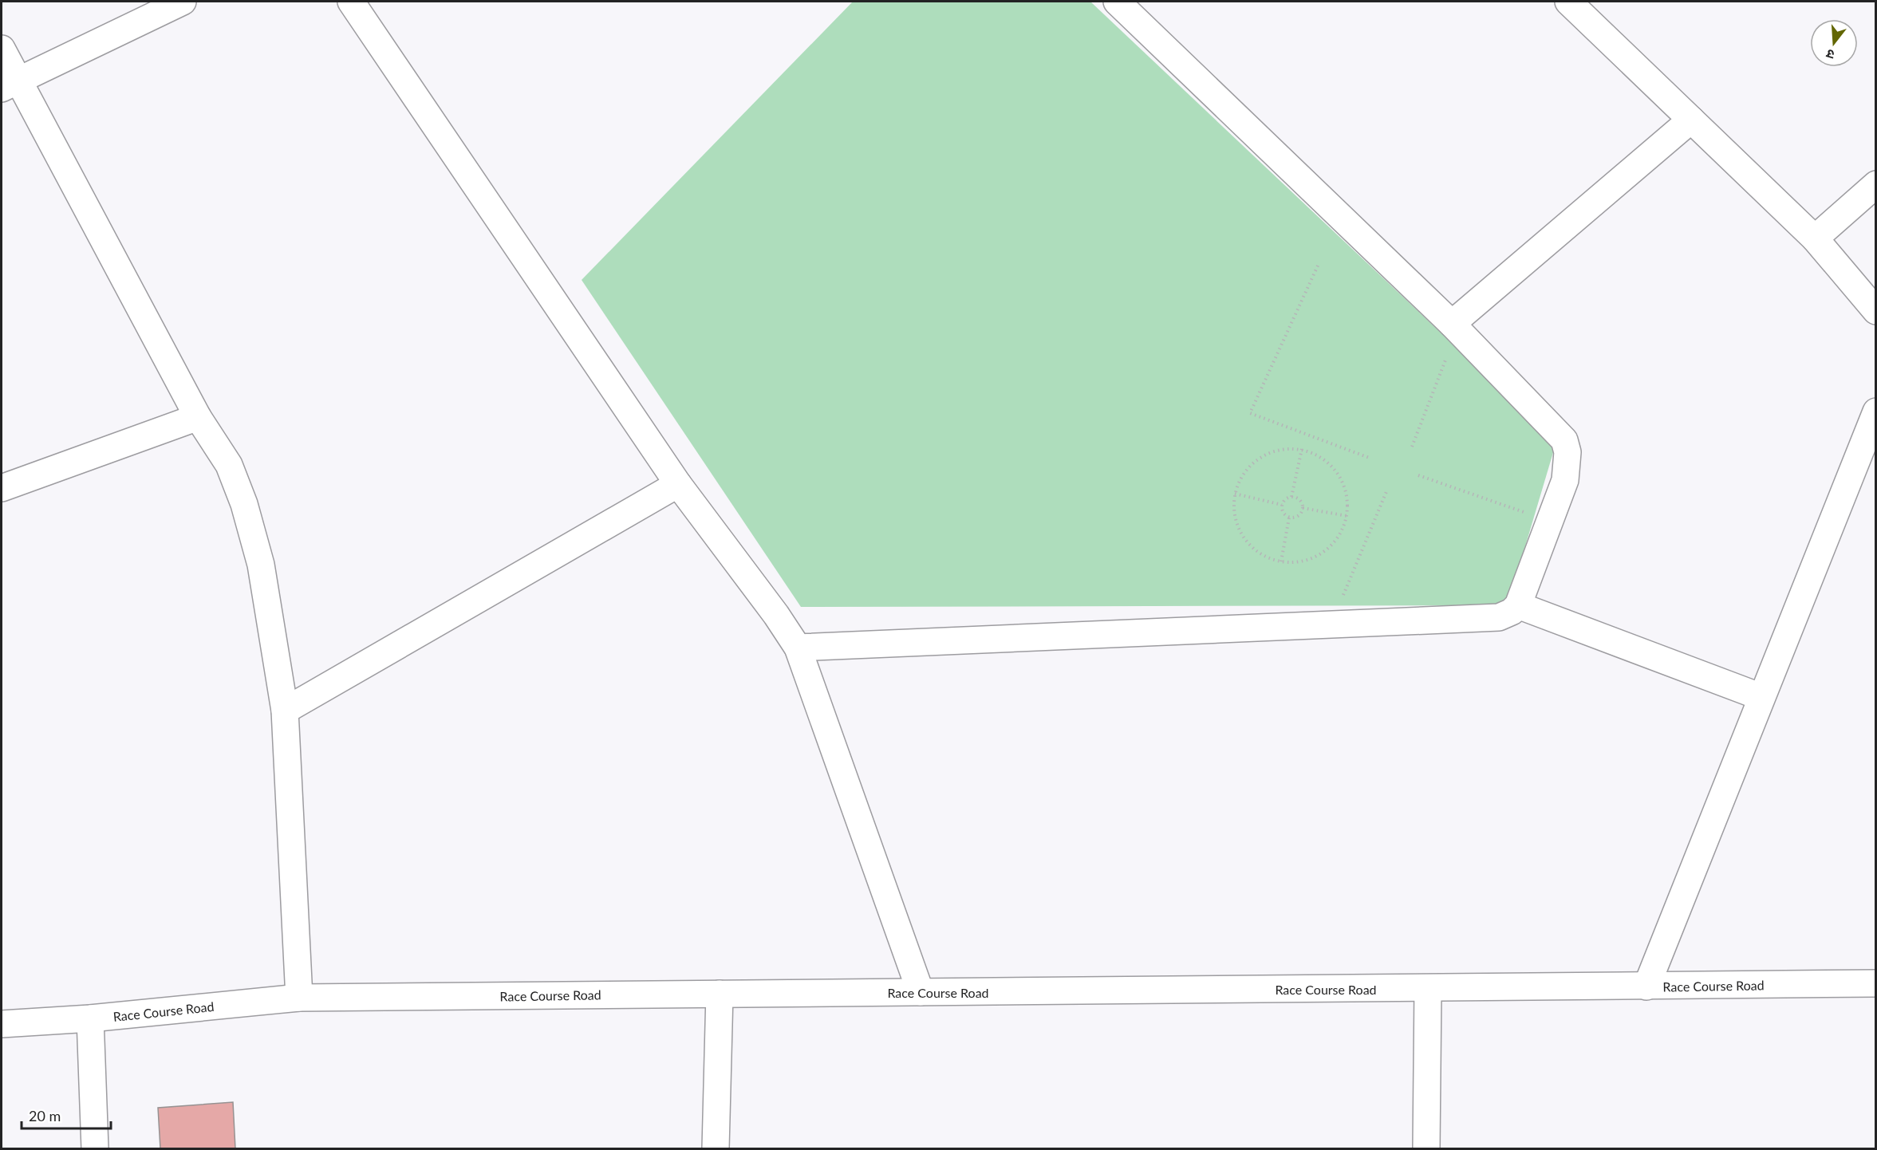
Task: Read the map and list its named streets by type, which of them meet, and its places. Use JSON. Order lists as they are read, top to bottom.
{
  "streets": {
    "street": ["Race Course Road"]
  },
  "scale_bar": "20 m",
  "north": "bottom"
}
